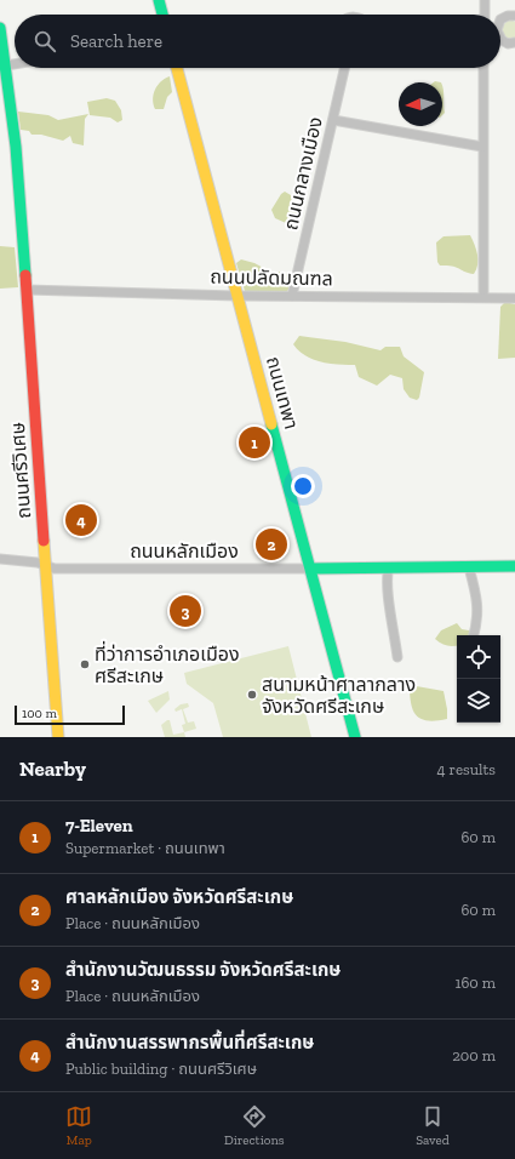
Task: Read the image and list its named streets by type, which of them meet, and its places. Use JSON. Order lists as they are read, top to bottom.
{
  "streets": {
    "street": [
      "ถนนกลางเมือง",
      "ถนนปลัดมณฑล",
      "ถนนเทพา",
      "ถนนศรีวิเศษ",
      "ถนนหลักเมือง"
    ]
  },
  "crossings": [
    ["ถนนกลางเมือง", "ถนนปลัดมณฑล"],
    ["ถนนปลัดมณฑล", "ถนนเทพา"],
    ["ถนนปลัดมณฑล", "ถนนศรีวิเศษ"],
    ["ถนนเทพา", "ถนนหลักเมือง"],
    ["ถนนศรีวิเศษ", "ถนนหลักเมือง"]
  ],
  "places": ["ที่ว่าการอำเภอเมือง ศรีสะเกษ", "สนามหน้าศาลากลาง จังหวัดศรีสะเกษ"],
  "scale_bar": "100 m",
  "north": "left",
  "page": {
    "search": "Search here",
    "pins": [
      "1",
      "4",
      "2",
      "3"
    ],
    "scale": "100 m",
    "heading": ["Nearby", "4 results"],
    "list": [
      {
        "mark": "1",
        "name": "7-Eleven",
        "note": "Supermarket · ถนนเทพา",
        "value": "60 m"
      },
      {
        "mark": "2",
        "name": "ศาลหลักเมือง จังหวัดศรีสะเกษ",
        "note": "Place · ถนนหลักเมือง",
        "value": "60 m"
      },
      {
        "mark": "3",
        "name": "สำนักงานวัฒนธรรม จังหวัดศรีสะเกษ",
        "note": "Place · ถนนหลักเมือง",
        "value": "160 m"
      },
      {
        "mark": "4",
        "name": "สำนักงานสรรพากรพื้นที่ศรีสะเกษ",
        "note": "Public building · ถนนศรีวิเศษ",
        "value": "200 m"
      }
    ],
    "nav": ["Map", "Directions", "Saved"]
  }
}
